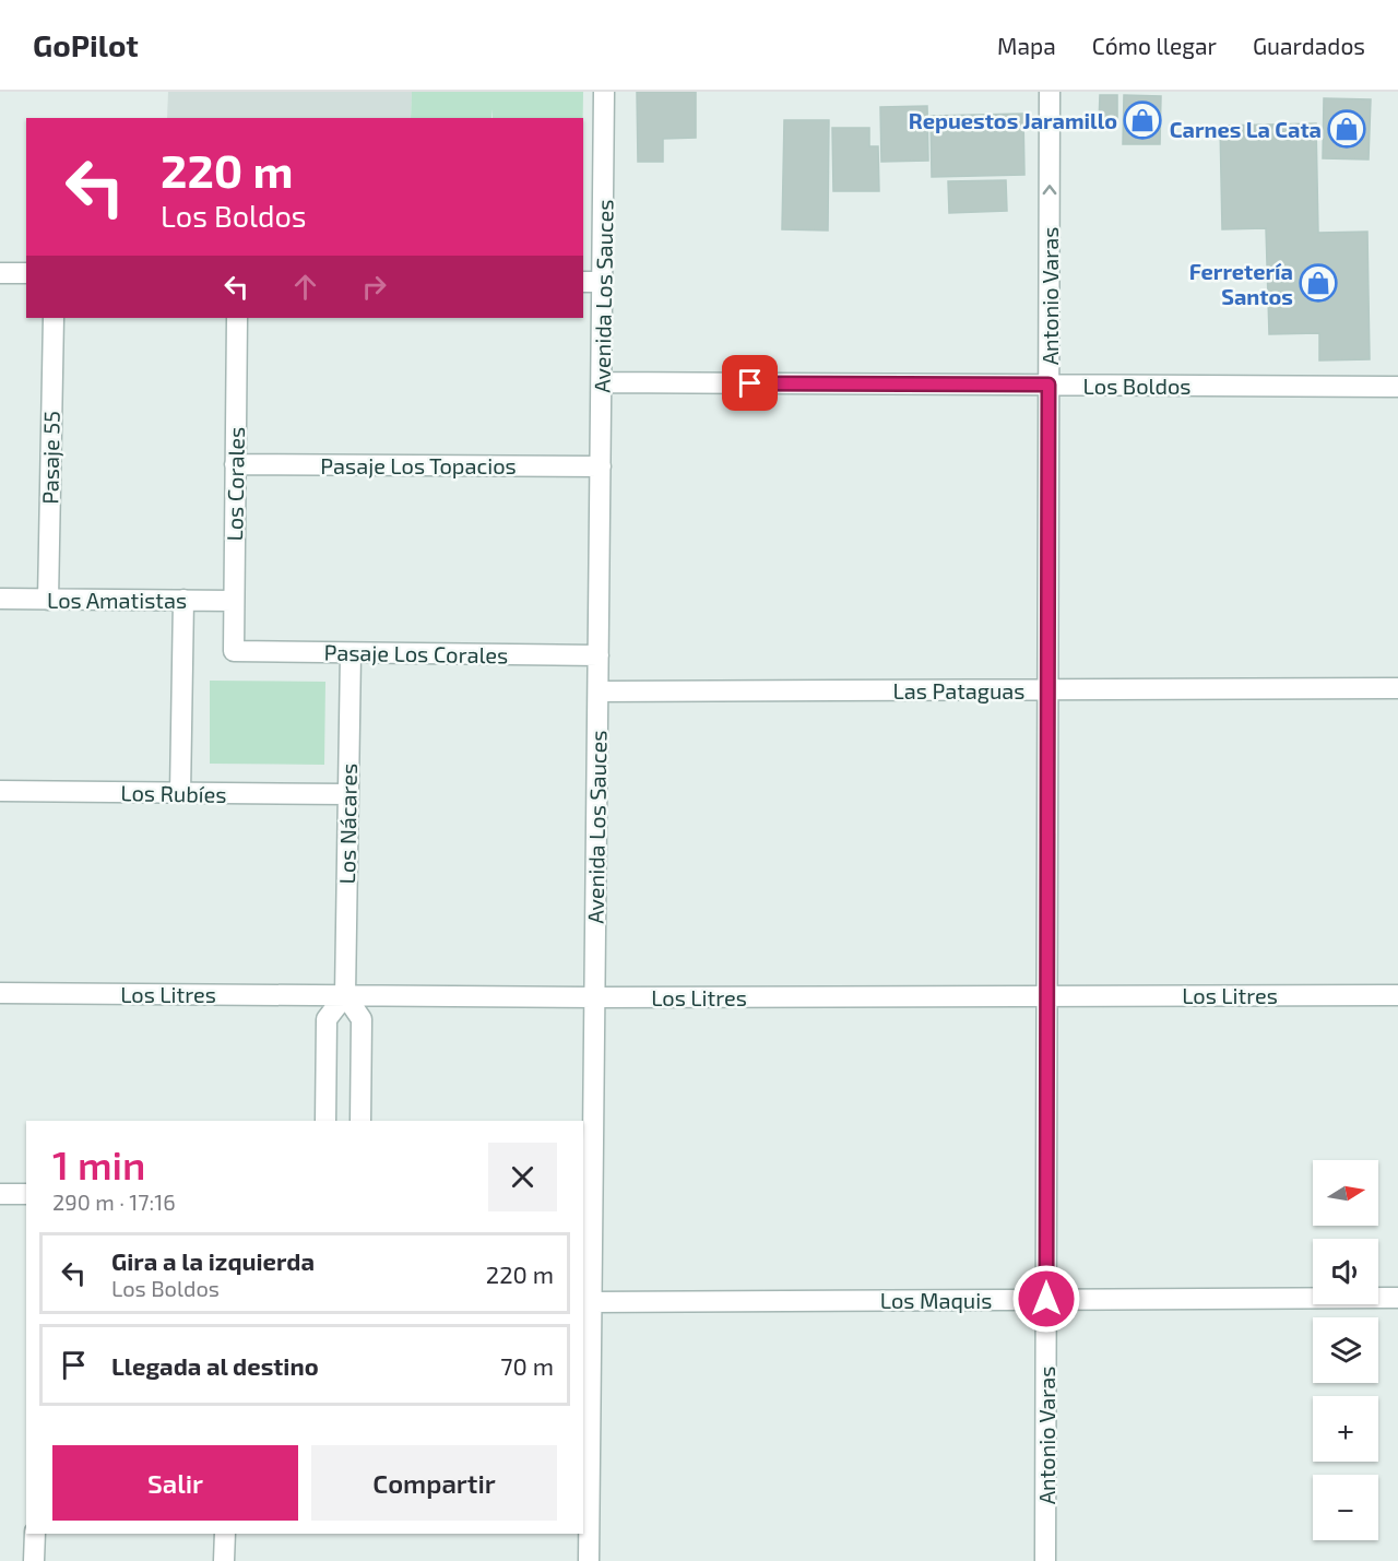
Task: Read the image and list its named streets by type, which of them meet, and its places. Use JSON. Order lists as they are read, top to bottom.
{
  "streets": {
    "street": [
      "Avenida Los Sauces",
      "Antonio Varas",
      "Los Boldos",
      "Pasaje 55",
      "Pasaje Los Topacios",
      "Los Corales",
      "Los Amatistas",
      "Pasaje Los Corales",
      "Las Pataguas",
      "Los Rubíes",
      "Los Nácares",
      "Los Litres",
      "Los Maquis"
    ]
  },
  "crossings": [
    ["Avenida Los Sauces", "Los Boldos"],
    ["Avenida Los Sauces", "Pasaje Los Topacios"],
    ["Avenida Los Sauces", "Pasaje Los Corales"],
    ["Avenida Los Sauces", "Las Pataguas"],
    ["Avenida Los Sauces", "Los Litres"],
    ["Avenida Los Sauces", "Los Maquis"],
    ["Antonio Varas", "Los Boldos"],
    ["Antonio Varas", "Las Pataguas"],
    ["Antonio Varas", "Los Litres"],
    ["Antonio Varas", "Los Maquis"],
    ["Pasaje 55", "Los Amatistas"],
    ["Pasaje Los Topacios", "Los Corales"],
    ["Los Corales", "Los Amatistas"],
    ["Los Corales", "Pasaje Los Corales"],
    ["Pasaje Los Corales", "Los Nácares"],
    ["Los Rubíes", "Los Nácares"],
    ["Los Nácares", "Los Litres"]
  ],
  "places": {
    "shop": ["Repuestos Jaramillo", "Carnes La Cata", "Ferretería Santos"]
  },
  "north": "right",
  "page": {
    "header": "GoPilot",
    "nav": ["Mapa", "Cómo llegar", "Guardados"],
    "turn": ["220 m", "Los Boldos"],
    "heading": ["1 min", "290 m · 17:16"],
    "map_buttons": ["+", "−"],
    "list": [
      {
        "name": "Gira a la izquierda",
        "note": "Los Boldos",
        "value": "220 m"
      },
      {
        "name": "Llegada al destino",
        "value": "70 m"
      }
    ],
    "buttons": ["Salir", "Compartir"]
  }
}
